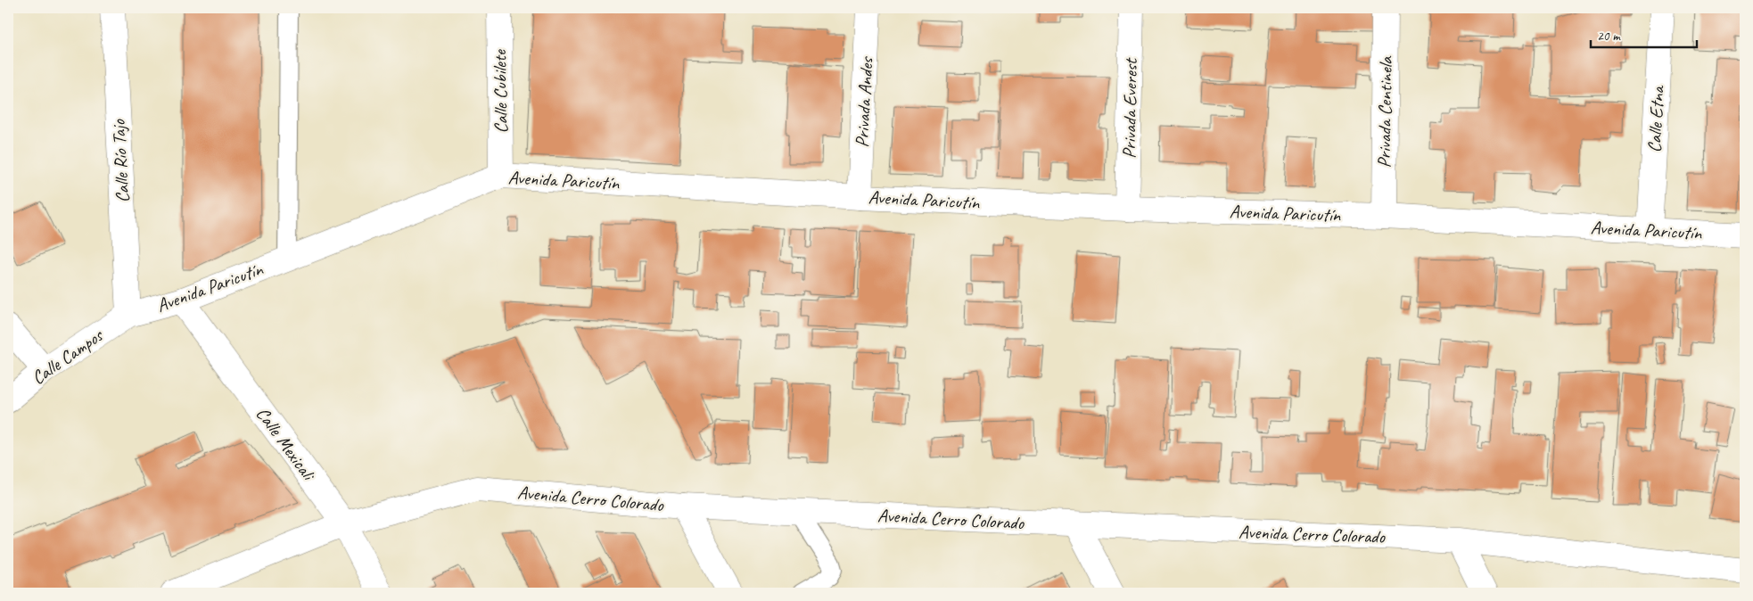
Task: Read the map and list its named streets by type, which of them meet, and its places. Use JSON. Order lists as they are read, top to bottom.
{
  "streets": {
    "street": [
      "Calle Cubilete",
      "Privada Andes",
      "Privada Everest",
      "Privada Centinela",
      "Calle Etna",
      "Calle Río Tajo",
      "Avenida Paricutín",
      "Calle Campos",
      "Calle Mexicali",
      "Avenida Cerro Colorado"
    ]
  },
  "crossings": [
    ["Calle Cubilete", "Avenida Paricutín"],
    ["Privada Andes", "Avenida Paricutín"],
    ["Privada Everest", "Avenida Paricutín"],
    ["Privada Centinela", "Avenida Paricutín"],
    ["Calle Etna", "Avenida Paricutín"],
    ["Calle Río Tajo", "Avenida Paricutín"],
    ["Calle Río Tajo", "Calle Campos"],
    ["Avenida Paricutín", "Calle Campos"],
    ["Avenida Paricutín", "Calle Mexicali"],
    ["Calle Mexicali", "Avenida Cerro Colorado"]
  ],
  "scale_bar": "20 m"
}
